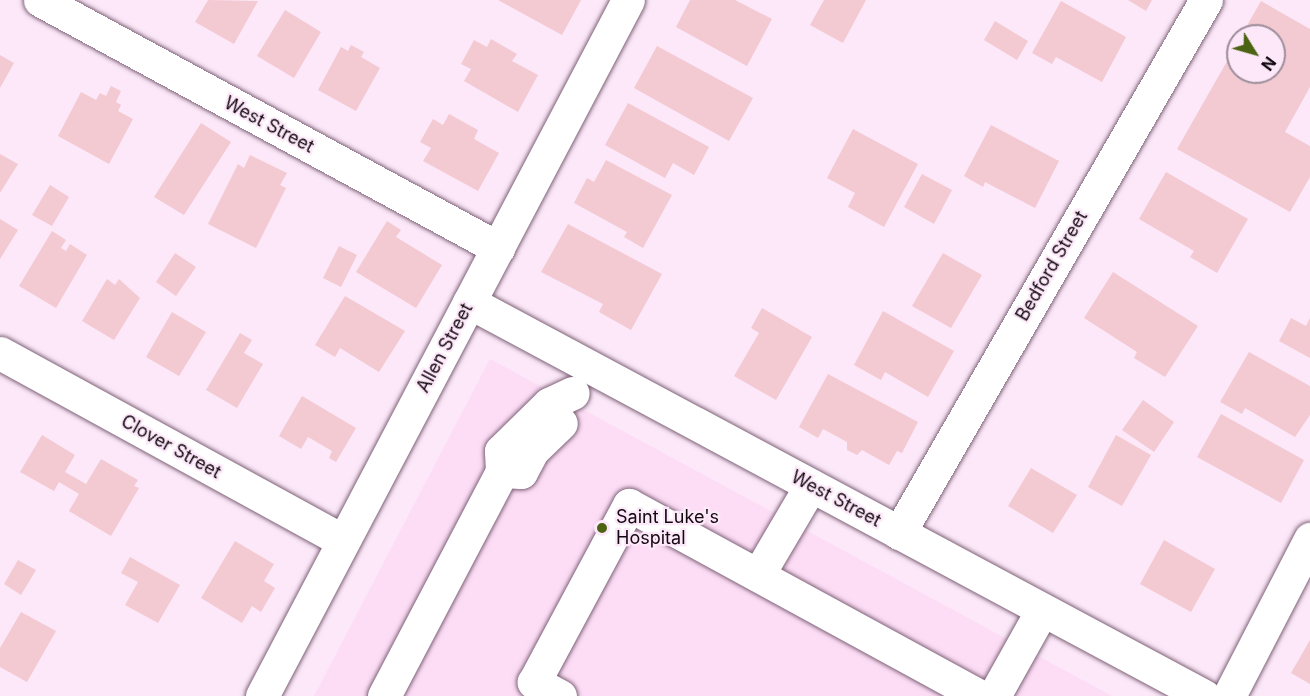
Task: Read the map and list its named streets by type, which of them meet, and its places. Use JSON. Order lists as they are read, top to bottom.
{
  "streets": {
    "street": [
      "West Street",
      "Bedford Street",
      "Allen Street",
      "Clover Street"
    ]
  },
  "crossings": [
    ["West Street", "Bedford Street"],
    ["West Street", "Allen Street"],
    ["Allen Street", "Clover Street"]
  ],
  "places": ["Saint Luke's Hospital"],
  "north": "bottom right"
}
